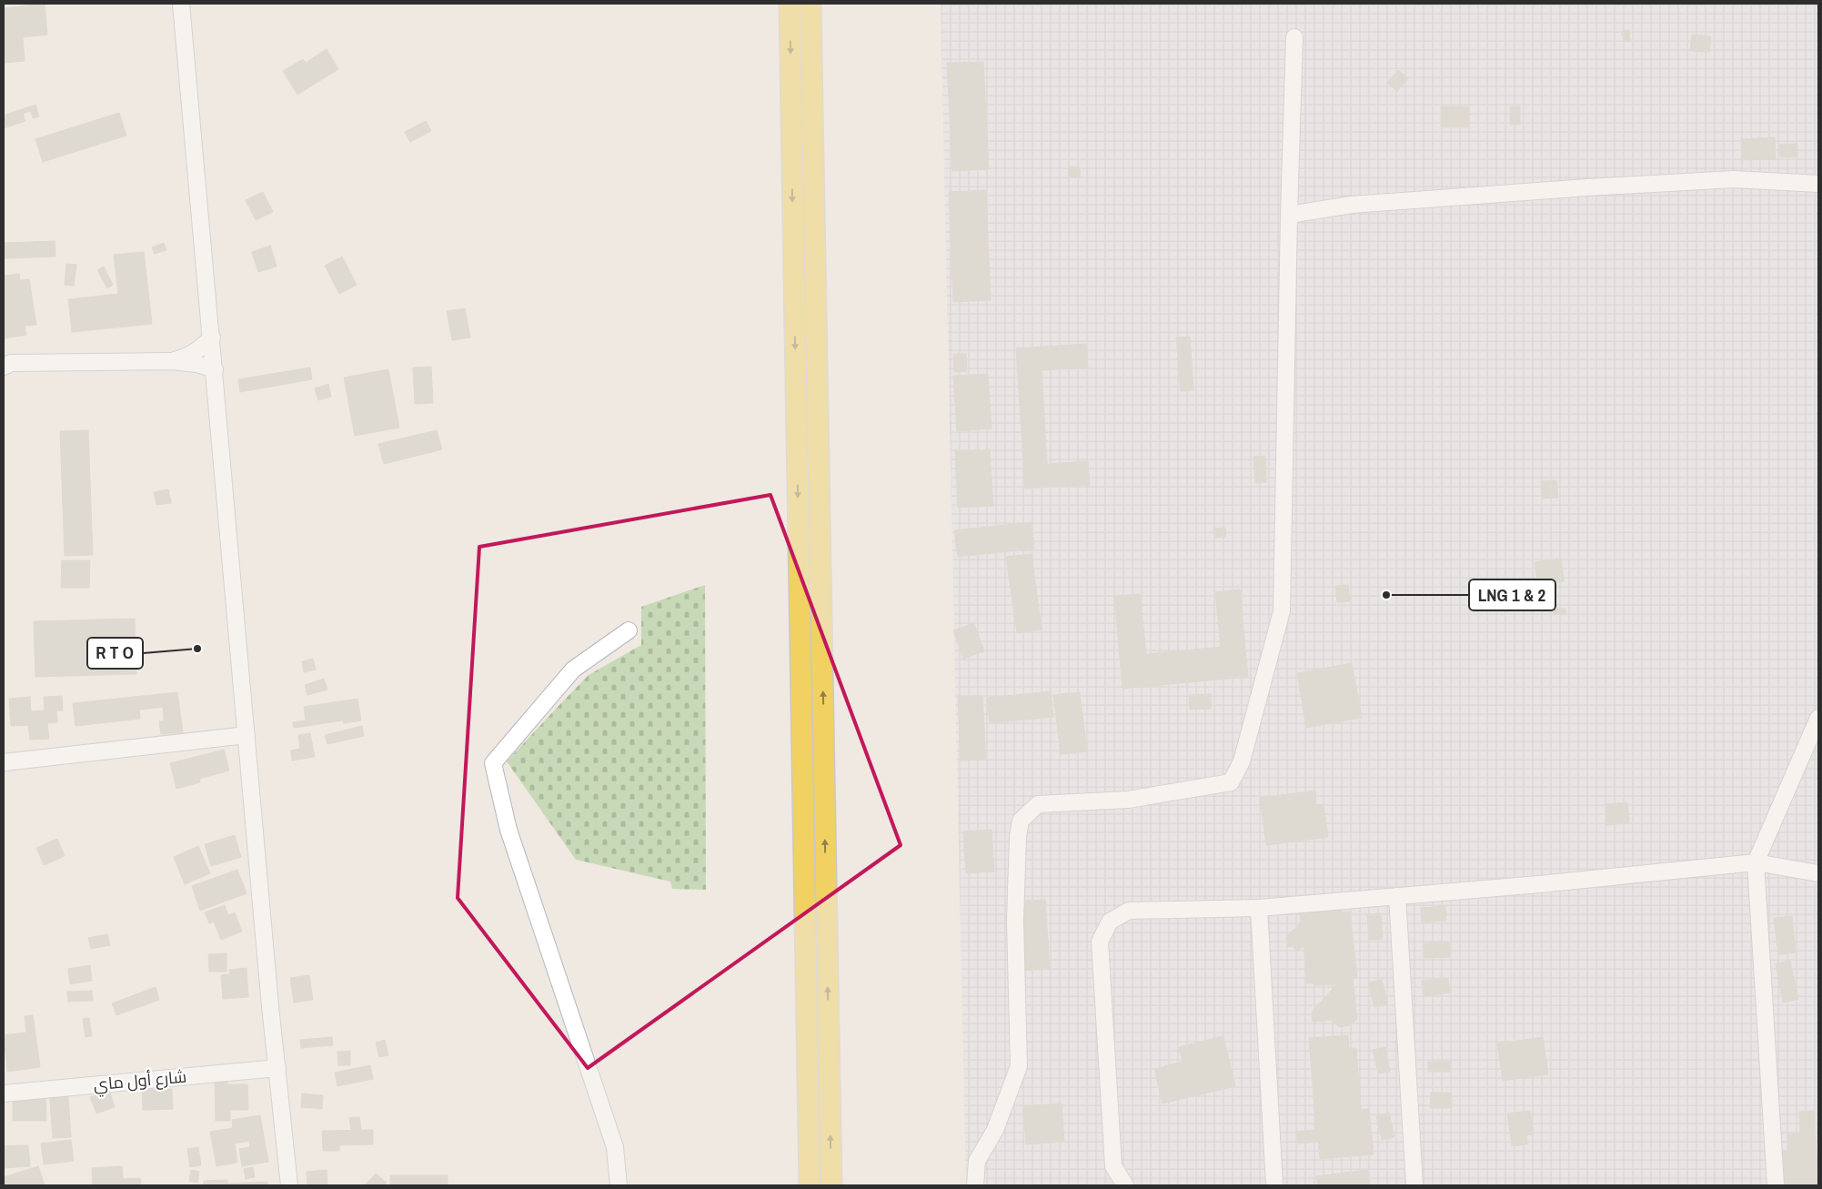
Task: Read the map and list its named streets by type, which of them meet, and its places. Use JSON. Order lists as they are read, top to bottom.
{
  "streets": {
    "street": ["شارع أول ماي"]
  },
  "places": ["LNG 1 & 2", "R T O"]
}
